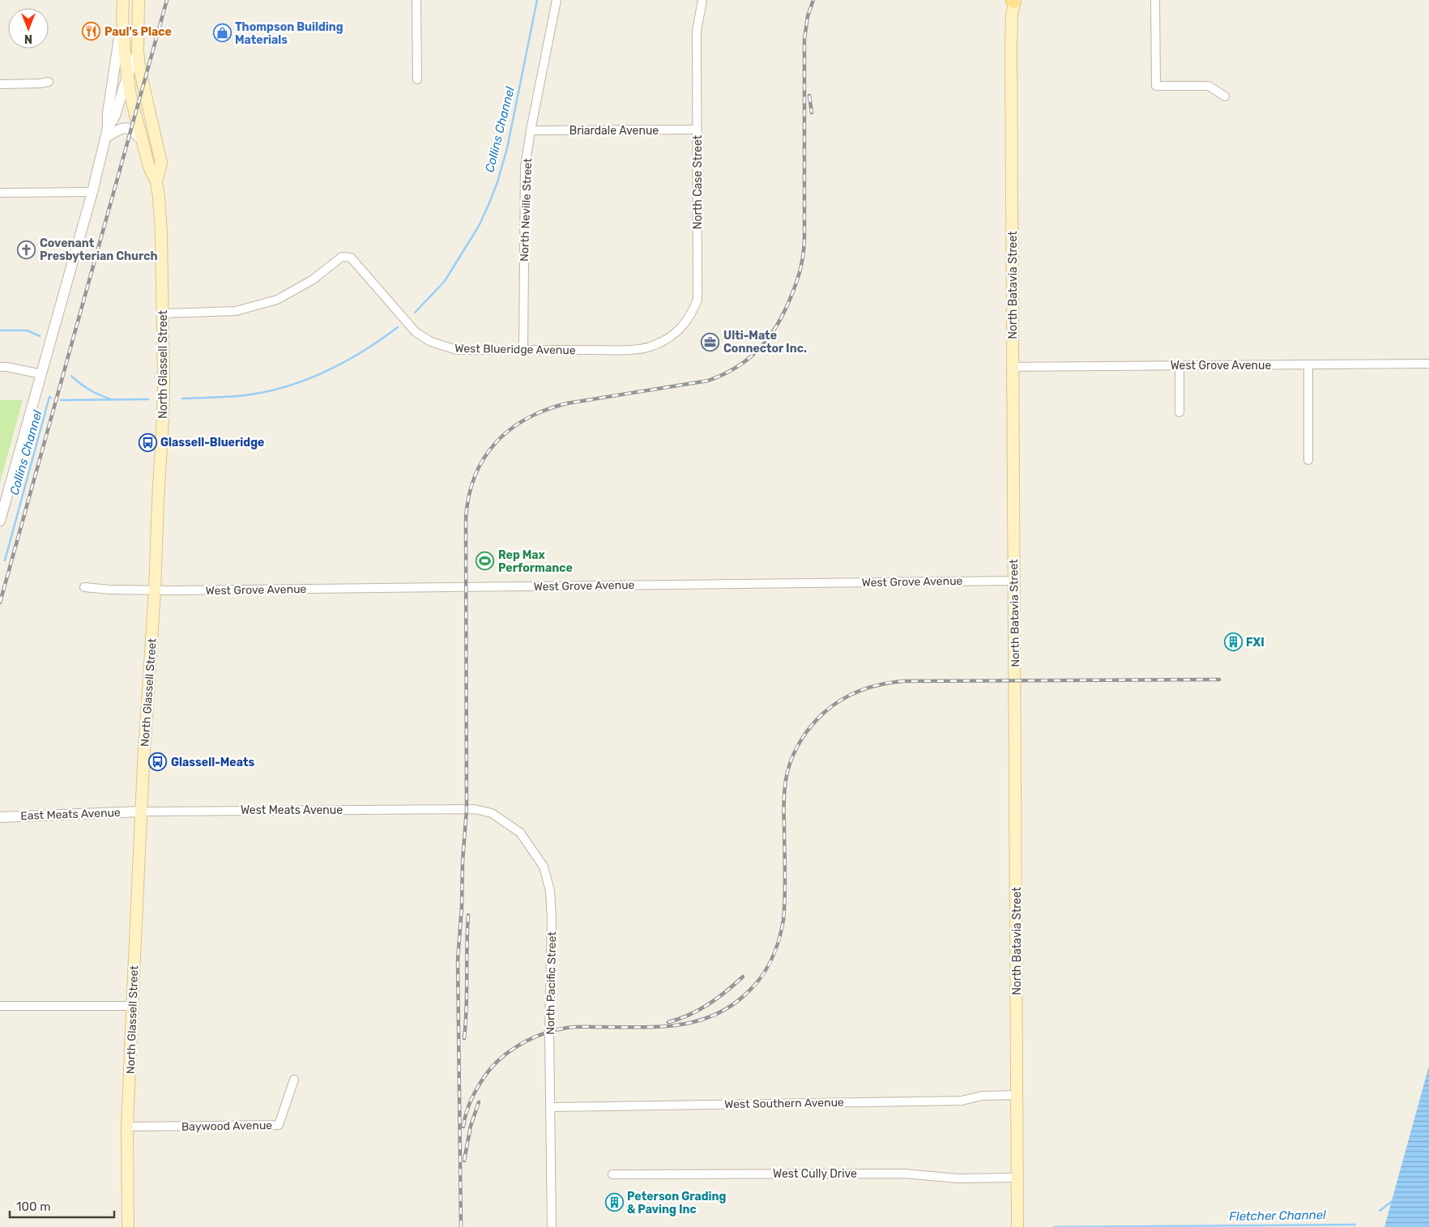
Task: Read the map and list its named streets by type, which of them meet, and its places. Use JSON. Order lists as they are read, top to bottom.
{
  "streets": {
    "main road": ["North Batavia Street", "North Glassell Street"],
    "street": [
      "Briardale Avenue",
      "North Case Street",
      "North Neville Street",
      "West Blueridge Avenue",
      "West Grove Avenue",
      "West Meats Avenue",
      "East Meats Avenue",
      "North Pacific Street",
      "West Southern Avenue",
      "Baywood Avenue",
      "West Cully Drive"
    ]
  },
  "crossings": [
    ["Briardale Avenue", "North Case Street"],
    ["Briardale Avenue", "North Neville Street"],
    ["North Case Street", "West Blueridge Avenue"],
    ["North Neville Street", "West Blueridge Avenue"],
    ["North Batavia Street", "West Grove Avenue"],
    ["North Batavia Street", "West Southern Avenue"],
    ["North Batavia Street", "West Cully Drive"],
    ["West Blueridge Avenue", "North Glassell Street"],
    ["North Glassell Street", "West Grove Avenue"],
    ["North Glassell Street", "West Meats Avenue"],
    ["North Glassell Street", "East Meats Avenue"],
    ["North Glassell Street", "Baywood Avenue"],
    ["West Meats Avenue", "East Meats Avenue"],
    ["West Meats Avenue", "North Pacific Street"],
    ["North Pacific Street", "West Southern Avenue"]
  ],
  "water": ["Collins Channel", "Fletcher Channel"],
  "places": {
    "restaurant": ["Paul's Place"],
    "shop": ["Thompson Building Materials"],
    "church": ["Covenant Presbyterian Church"],
    "office": ["Ulti-Mate Connector Inc."],
    "bus stop": ["Glassell-Blueridge", "Glassell-Meats"],
    "sports": ["Rep Max Performance"],
    "building": ["FXI", "Peterson Grading & Paving Inc"]
  },
  "scale_bar": "100 m",
  "north": "bottom"
}
